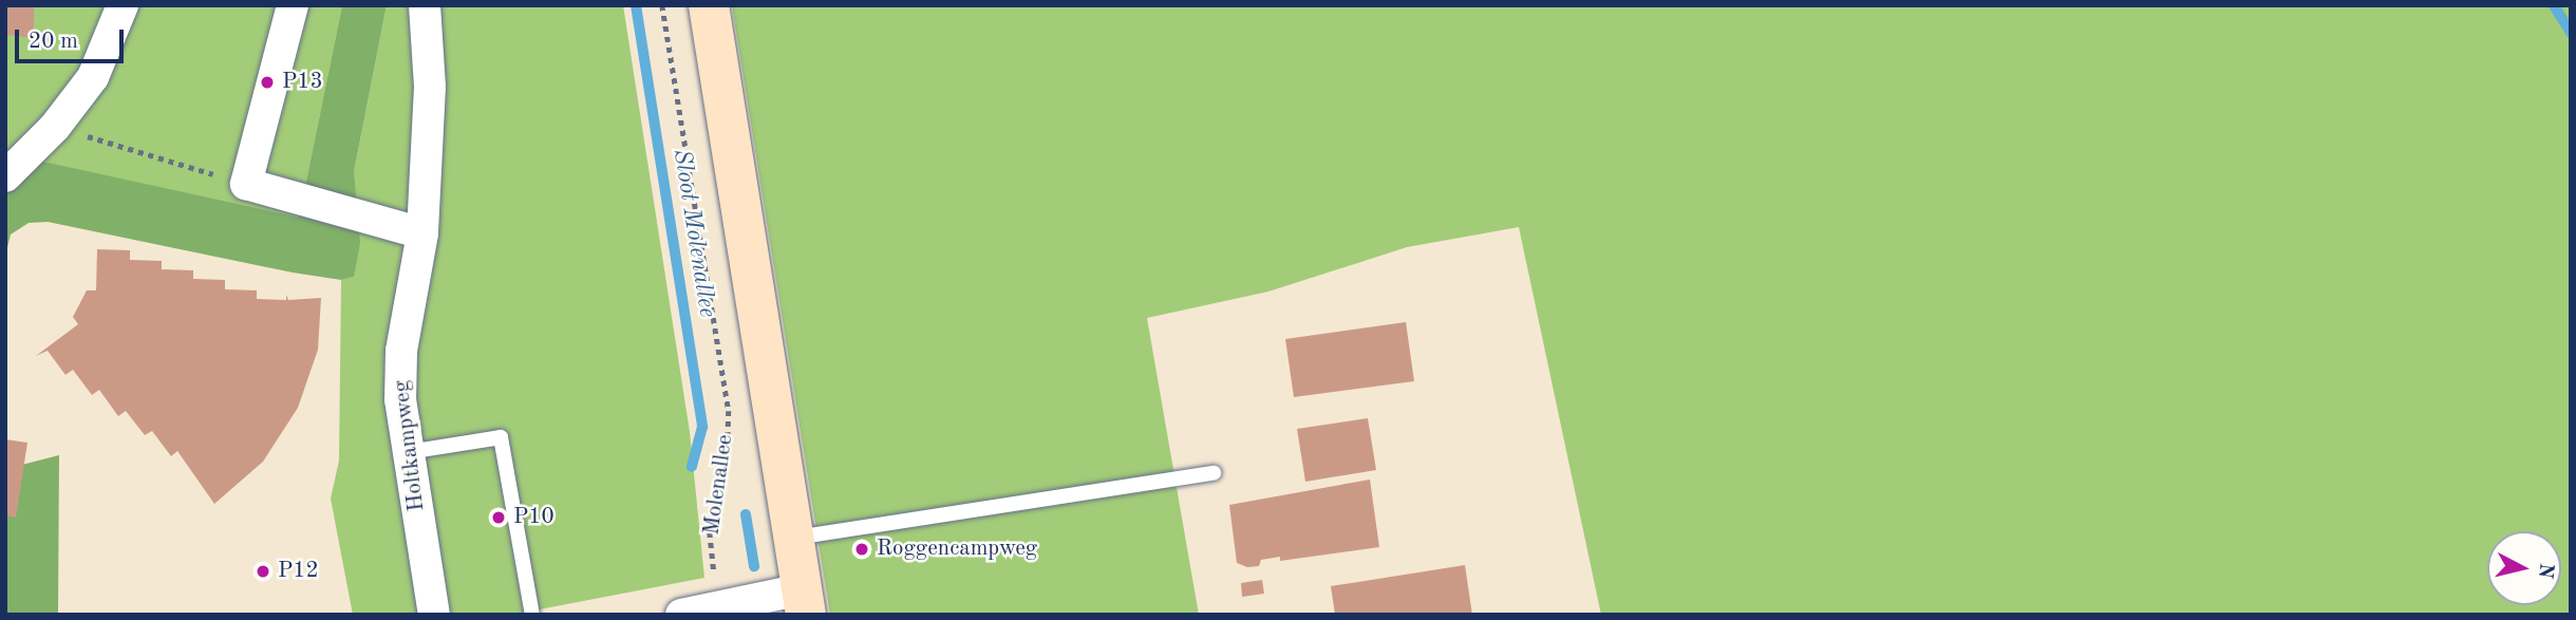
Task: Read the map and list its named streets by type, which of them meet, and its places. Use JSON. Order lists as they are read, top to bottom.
{
  "streets": {
    "street": ["Holtkampweg"],
    "path": ["Molenallee"]
  },
  "water": ["Sloot Molenallee"],
  "places": [
    "P13",
    "P10",
    "Roggencampweg",
    "P12"
  ],
  "scale_bar": "20 m",
  "north": "right"
}
